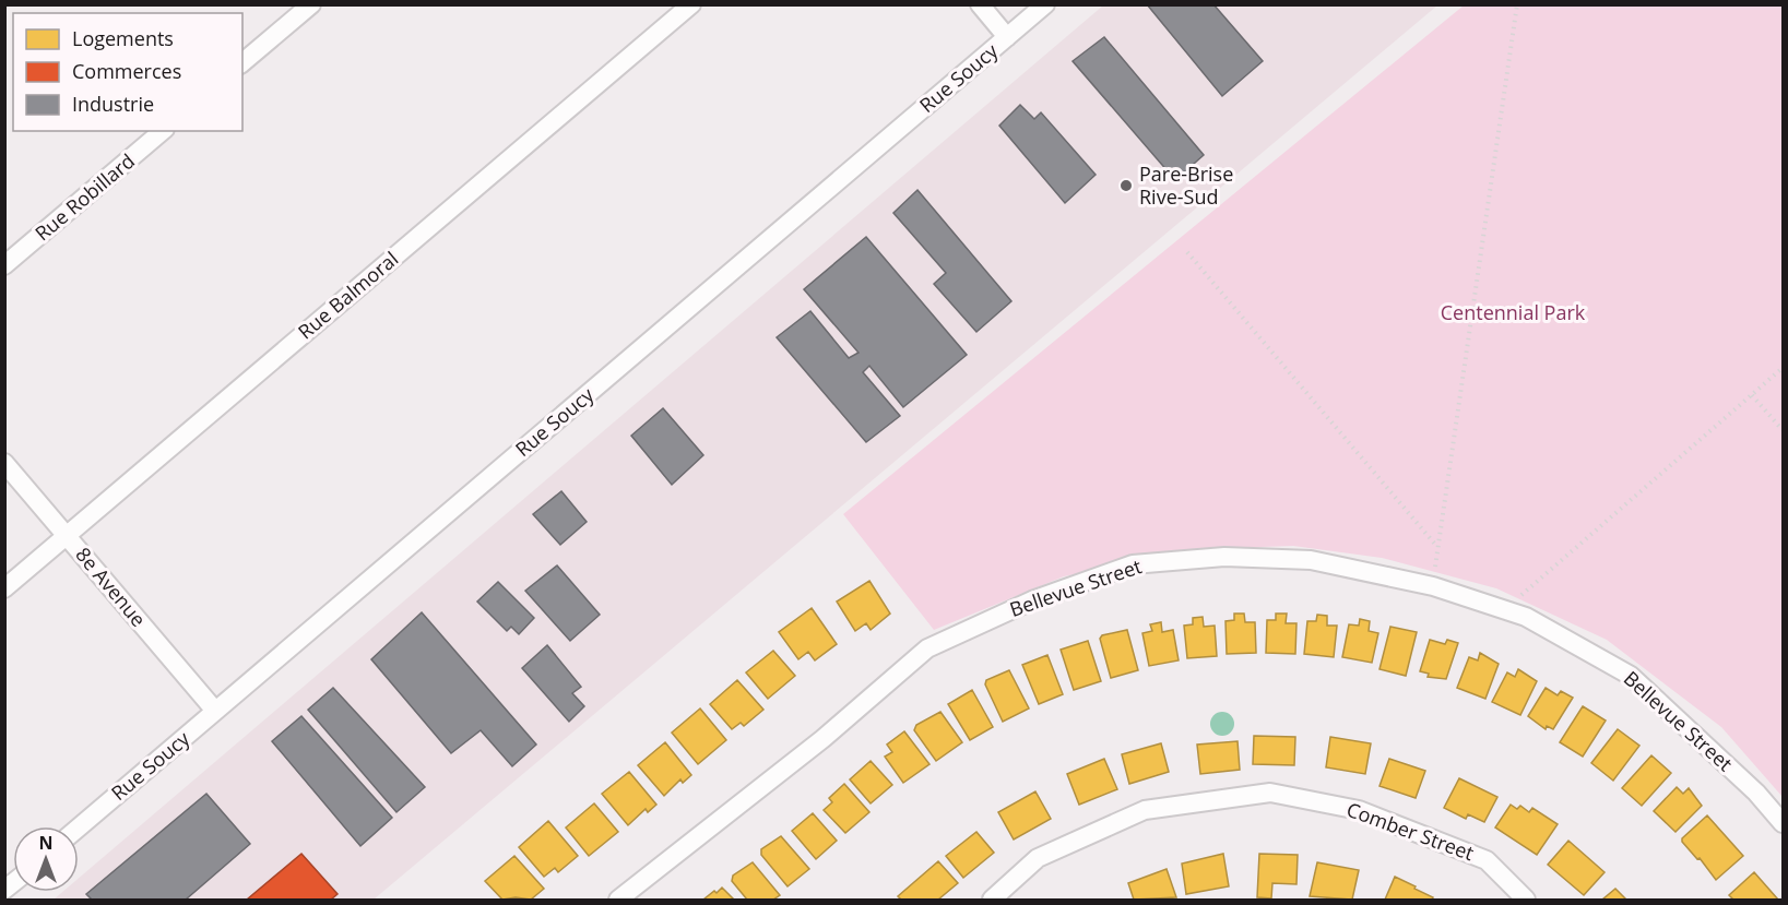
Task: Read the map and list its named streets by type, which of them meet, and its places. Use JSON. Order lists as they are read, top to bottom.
{
  "streets": {
    "street": [
      "Rue Soucy",
      "Rue Robillard",
      "Rue Balmoral",
      "8e Avenue",
      "Bellevue Street",
      "Comber Street"
    ]
  },
  "crossings": [
    ["Rue Soucy", "8e Avenue"],
    ["Rue Balmoral", "8e Avenue"]
  ],
  "parks": ["Centennial Park"],
  "places": ["Pare-Brise Rive-Sud"],
  "legend": ["Logements", "Commerces", "Industrie"],
  "north": "top"
}
